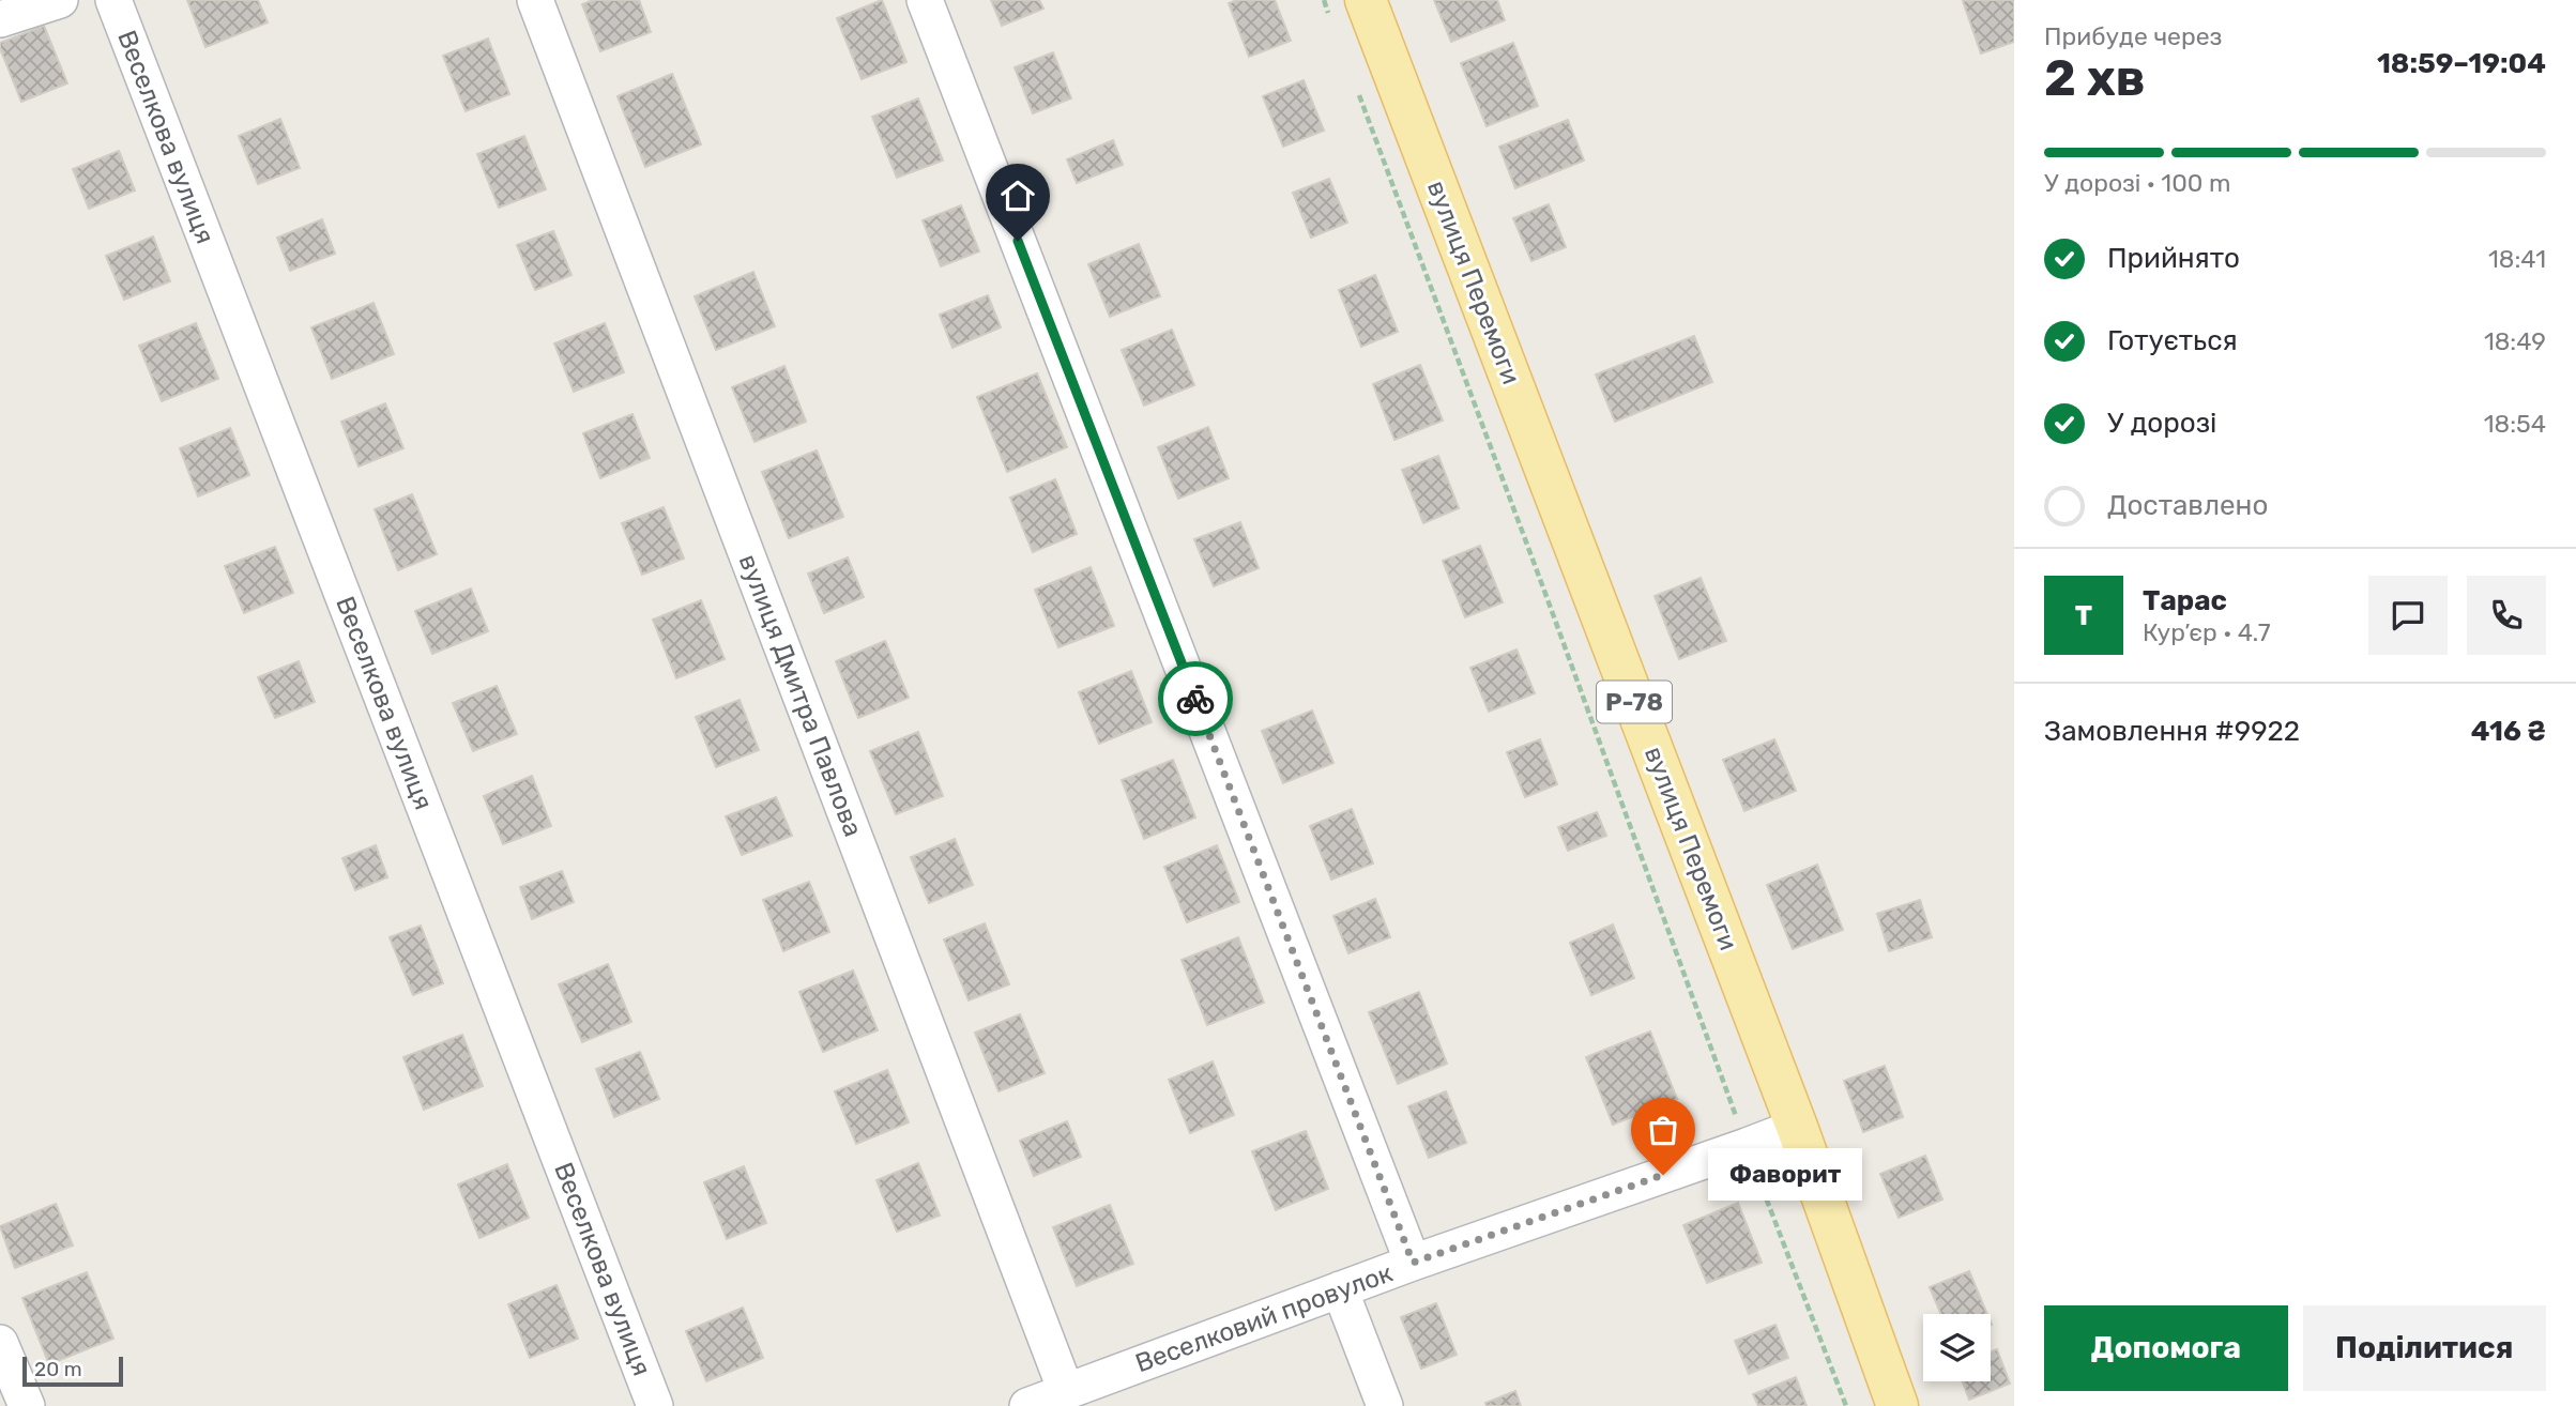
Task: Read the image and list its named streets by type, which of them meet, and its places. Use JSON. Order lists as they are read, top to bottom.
{
  "streets": {
    "main road": ["вулиця Перемоги", "Р-78"],
    "street": ["Веселкова вулиця", "вулиця Дмитра Павлова", "Веселковий провулок"]
  },
  "crossings": [
    ["вулиця Перемоги", "Веселковий провулок"],
    ["вулиця Дмитра Павлова", "Веселковий провулок"]
  ],
  "places": ["Фаворит"],
  "scale_bar": "20 m",
  "page": {
    "heading": ["2 хв", "Прибуде через", "18:59–19:04"],
    "panel": [
      "Тарас",
      "Кур’єр · 4.7",
      "Замовлення #9922",
      "416 ₴"
    ],
    "bar": "У дорозі · 100 m",
    "list": [
      ["Прийнято", "18:41"],
      ["Готується", "18:49"],
      ["У дорозі", "18:54"],
      "Доставлено"
    ],
    "round": "Т",
    "bubble": "Фаворит",
    "buttons": ["Допомога", "Поділитися"],
    "scale": "20 m"
  }
}
